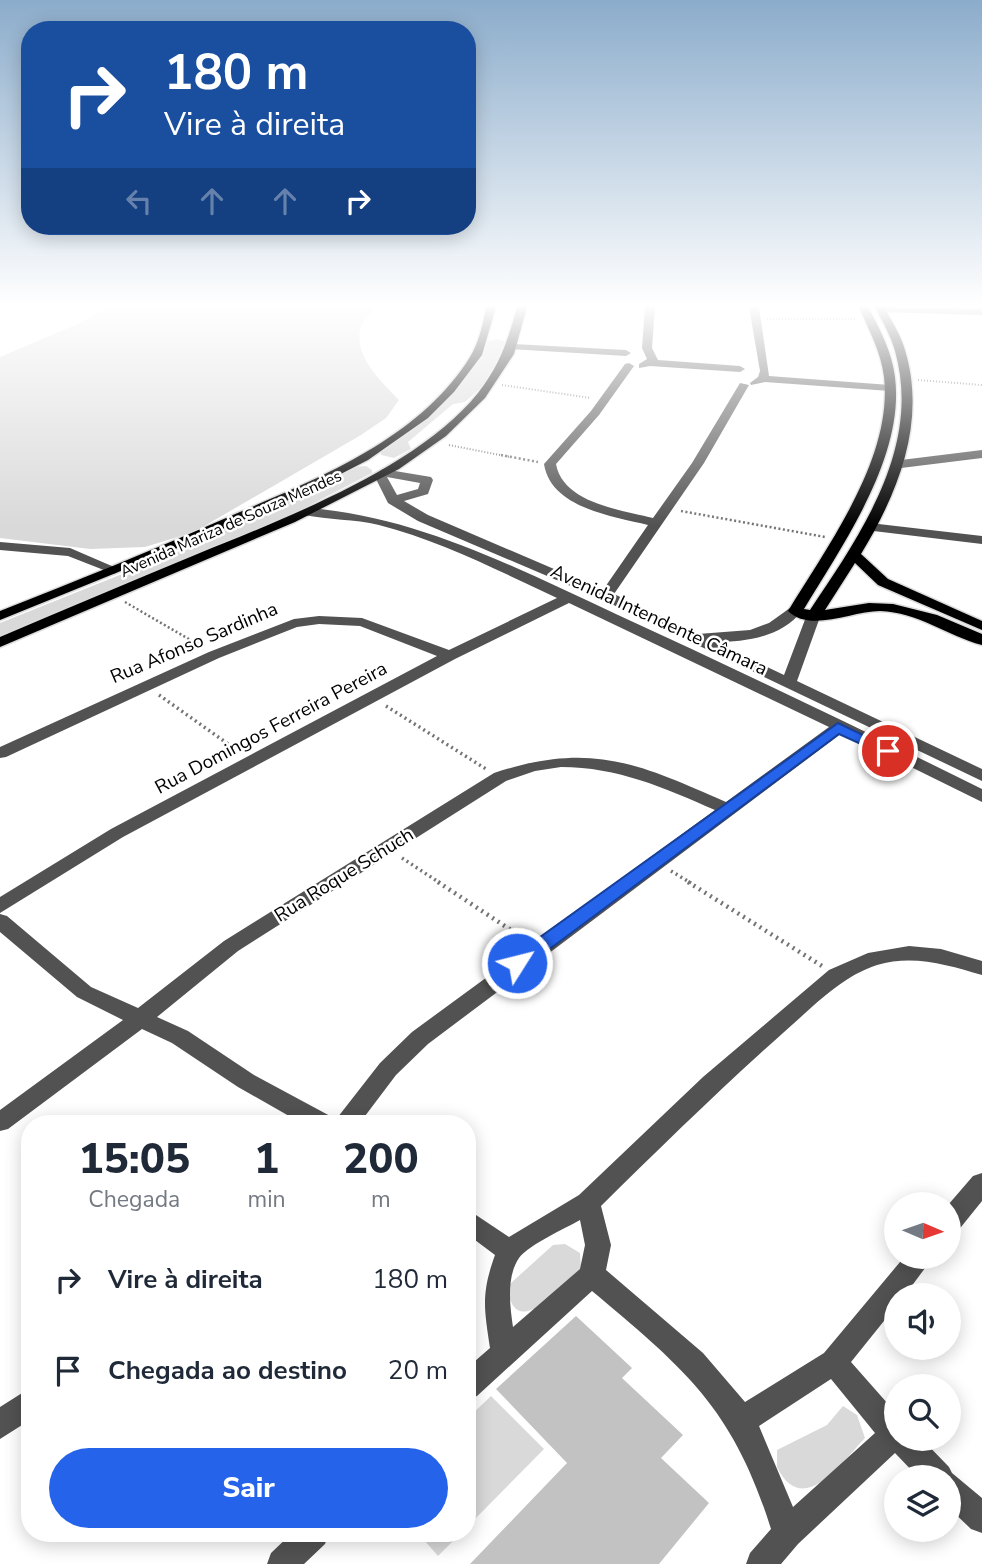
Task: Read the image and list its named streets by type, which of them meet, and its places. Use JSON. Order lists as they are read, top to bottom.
{
  "streets": {
    "main road": ["Avenida Mariza de Souza Mendes"],
    "street": [
      "Avenida Intendente Câmara",
      "Rua Afonso Sardinha",
      "Rua Domingos Ferreira Pereira",
      "Rua Roque Schuch"
    ]
  },
  "crossings": [
    ["Avenida Mariza de Souza Mendes", "Avenida Intendente Câmara"],
    ["Avenida Intendente Câmara", "Rua Domingos Ferreira Pereira"],
    ["Rua Afonso Sardinha", "Rua Domingos Ferreira Pereira"]
  ],
  "north": "right",
  "page": {
    "turn": ["180 m", "Vire à direita"],
    "eta": [
      "15:05",
      "Chegada",
      "1",
      "min",
      "200",
      "m"
    ],
    "list": [
      {
        "name": "Vire à direita",
        "value": "180 m"
      },
      {
        "name": "Chegada ao destino",
        "value": "20 m"
      }
    ],
    "buttons": "Sair"
  }
}
